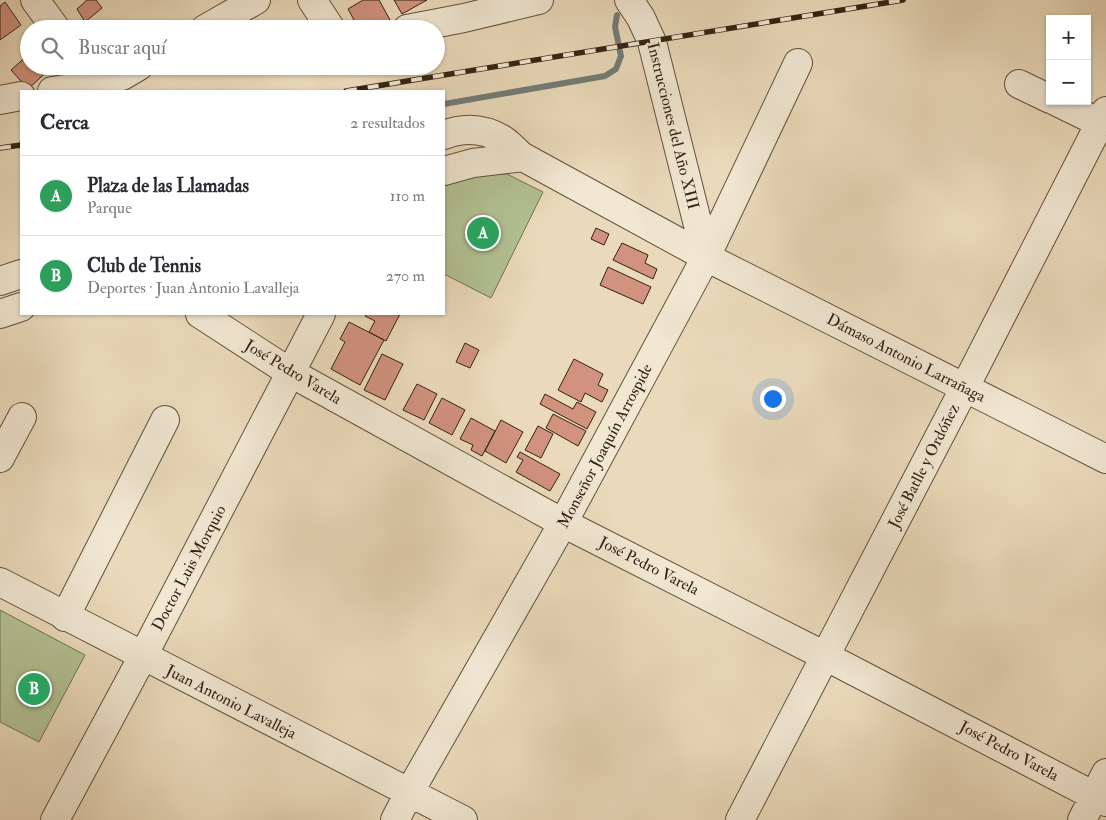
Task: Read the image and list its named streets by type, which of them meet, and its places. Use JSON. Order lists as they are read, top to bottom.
{
  "streets": {
    "street": [
      "Instrucciones del Año XIII",
      "Dámaso Antonio Larrañaga",
      "José Pedro Varela",
      "Monseñor Joaquín Arrospide",
      "José Batlle y Ordóñez",
      "Doctor Luis Morquio",
      "Juan Antonio Lavalleja"
    ]
  },
  "crossings": [
    ["Instrucciones del Año XIII", "Dámaso Antonio Larrañaga"],
    ["Instrucciones del Año XIII", "Monseñor Joaquín Arrospide"],
    ["Dámaso Antonio Larrañaga", "Monseñor Joaquín Arrospide"],
    ["Dámaso Antonio Larrañaga", "José Batlle y Ordóñez"],
    ["José Pedro Varela", "Monseñor Joaquín Arrospide"],
    ["José Pedro Varela", "José Batlle y Ordóñez"],
    ["José Pedro Varela", "Doctor Luis Morquio"],
    ["Monseñor Joaquín Arrospide", "Juan Antonio Lavalleja"],
    ["Doctor Luis Morquio", "Juan Antonio Lavalleja"]
  ],
  "page": {
    "map_buttons": ["+", "−"],
    "search": "Buscar aquí",
    "heading": ["Cerca", "2 resultados"],
    "list": [
      {
        "mark": "A",
        "name": "Plaza de las Llamadas",
        "note": "Parque",
        "value": "110 m"
      },
      {
        "mark": "B",
        "name": "Club de Tennis",
        "note": "Deportes · Juan Antonio Lavalleja",
        "value": "270 m"
      }
    ],
    "pins": ["A", "B"]
  }
}
